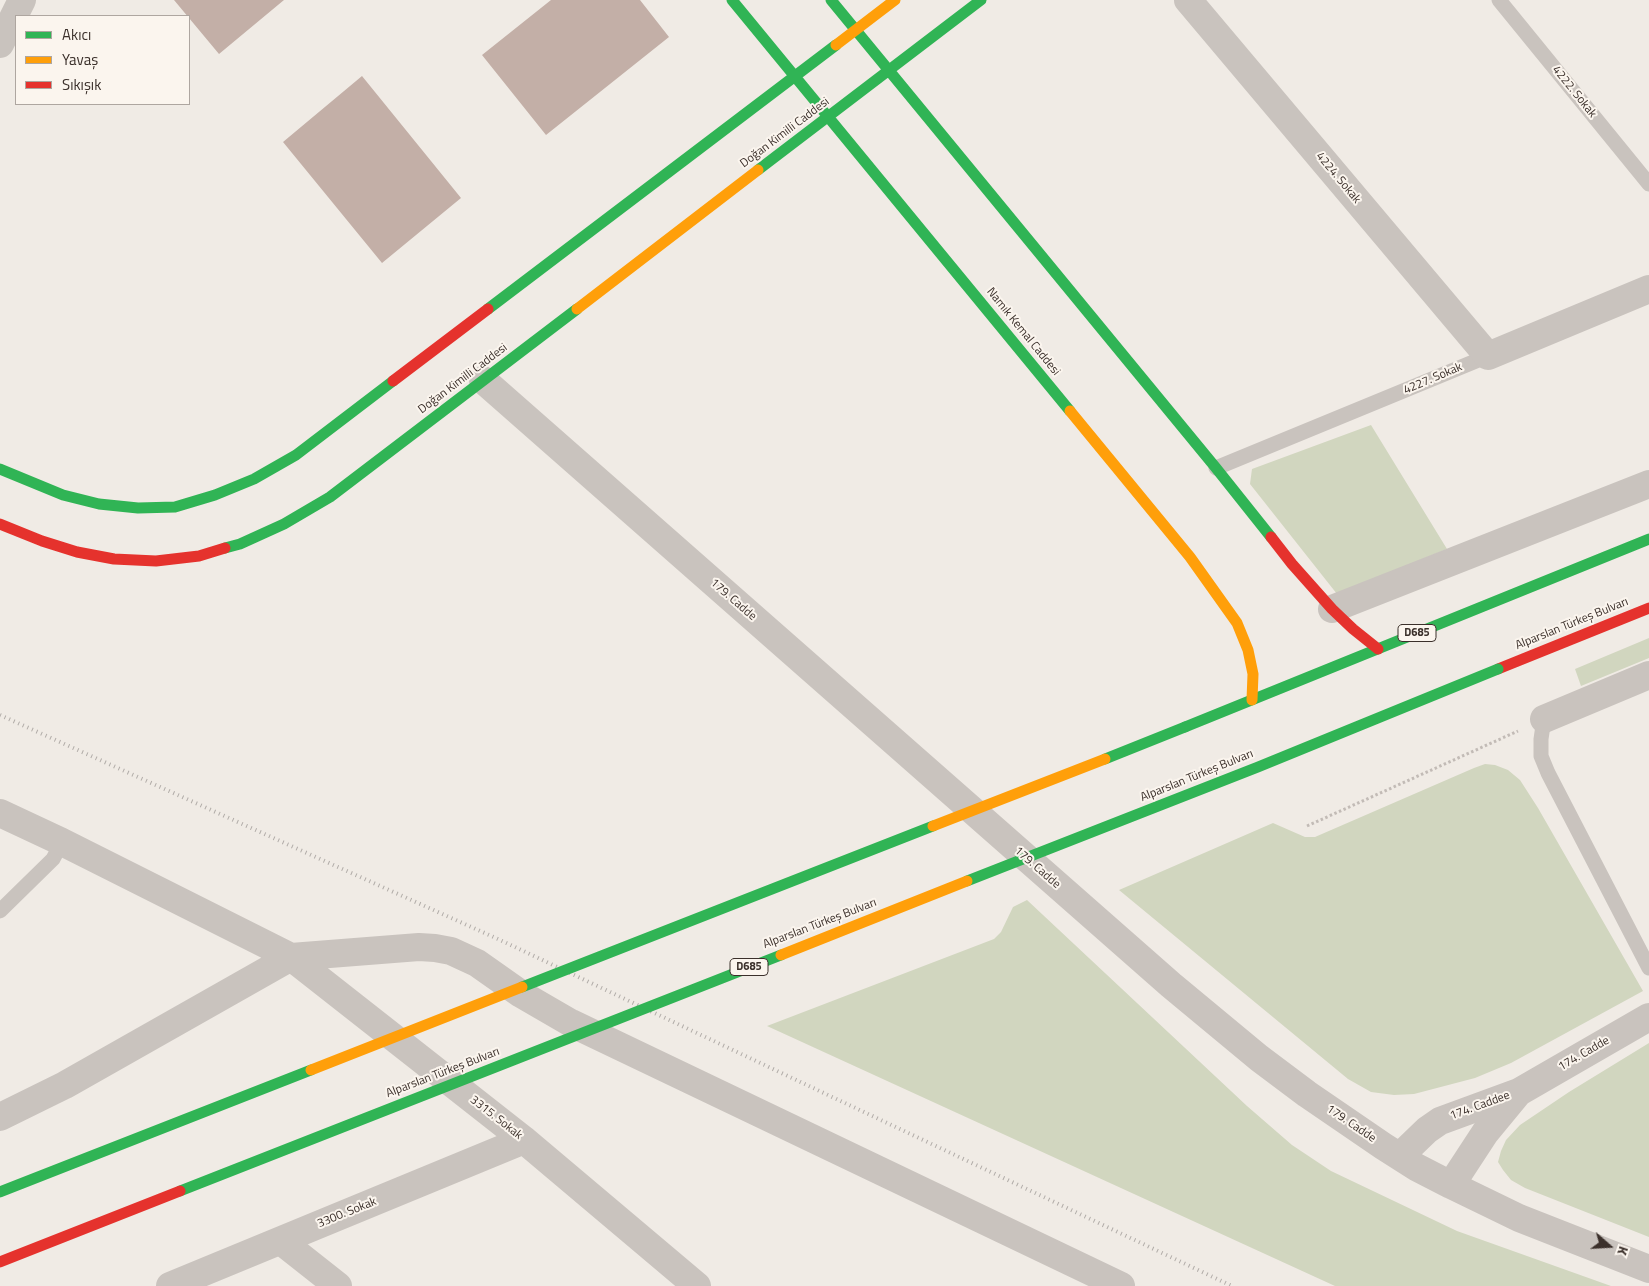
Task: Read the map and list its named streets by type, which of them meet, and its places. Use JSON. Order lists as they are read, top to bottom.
{
  "streets": {
    "main road": [
      "Doğan Kimilli Caddesi",
      "Namık Kemal Caddesi",
      "Alparslan Türkeş Bulvarı",
      "D685"
    ],
    "street": [
      "4224. Sokak",
      "4227. Sokak",
      "179. Cadde",
      "174. Cadde",
      "174. Caddee",
      "3315. Sokak",
      "3300. Sokak"
    ],
    "lane": ["4222. Sokak"]
  },
  "crossings": [
    ["Doğan Kimilli Caddesi", "Namık Kemal Caddesi"],
    ["Doğan Kimilli Caddesi", "179. Cadde"],
    ["4224. Sokak", "4227. Sokak"],
    ["Namık Kemal Caddesi", "D685"],
    ["179. Cadde", "174. Caddee"],
    ["174. Cadde", "174. Caddee"],
    ["3315. Sokak", "3300. Sokak"]
  ],
  "legend": ["Akıcı", "Yavaş", "Sıkışık"],
  "north": "right"
}
